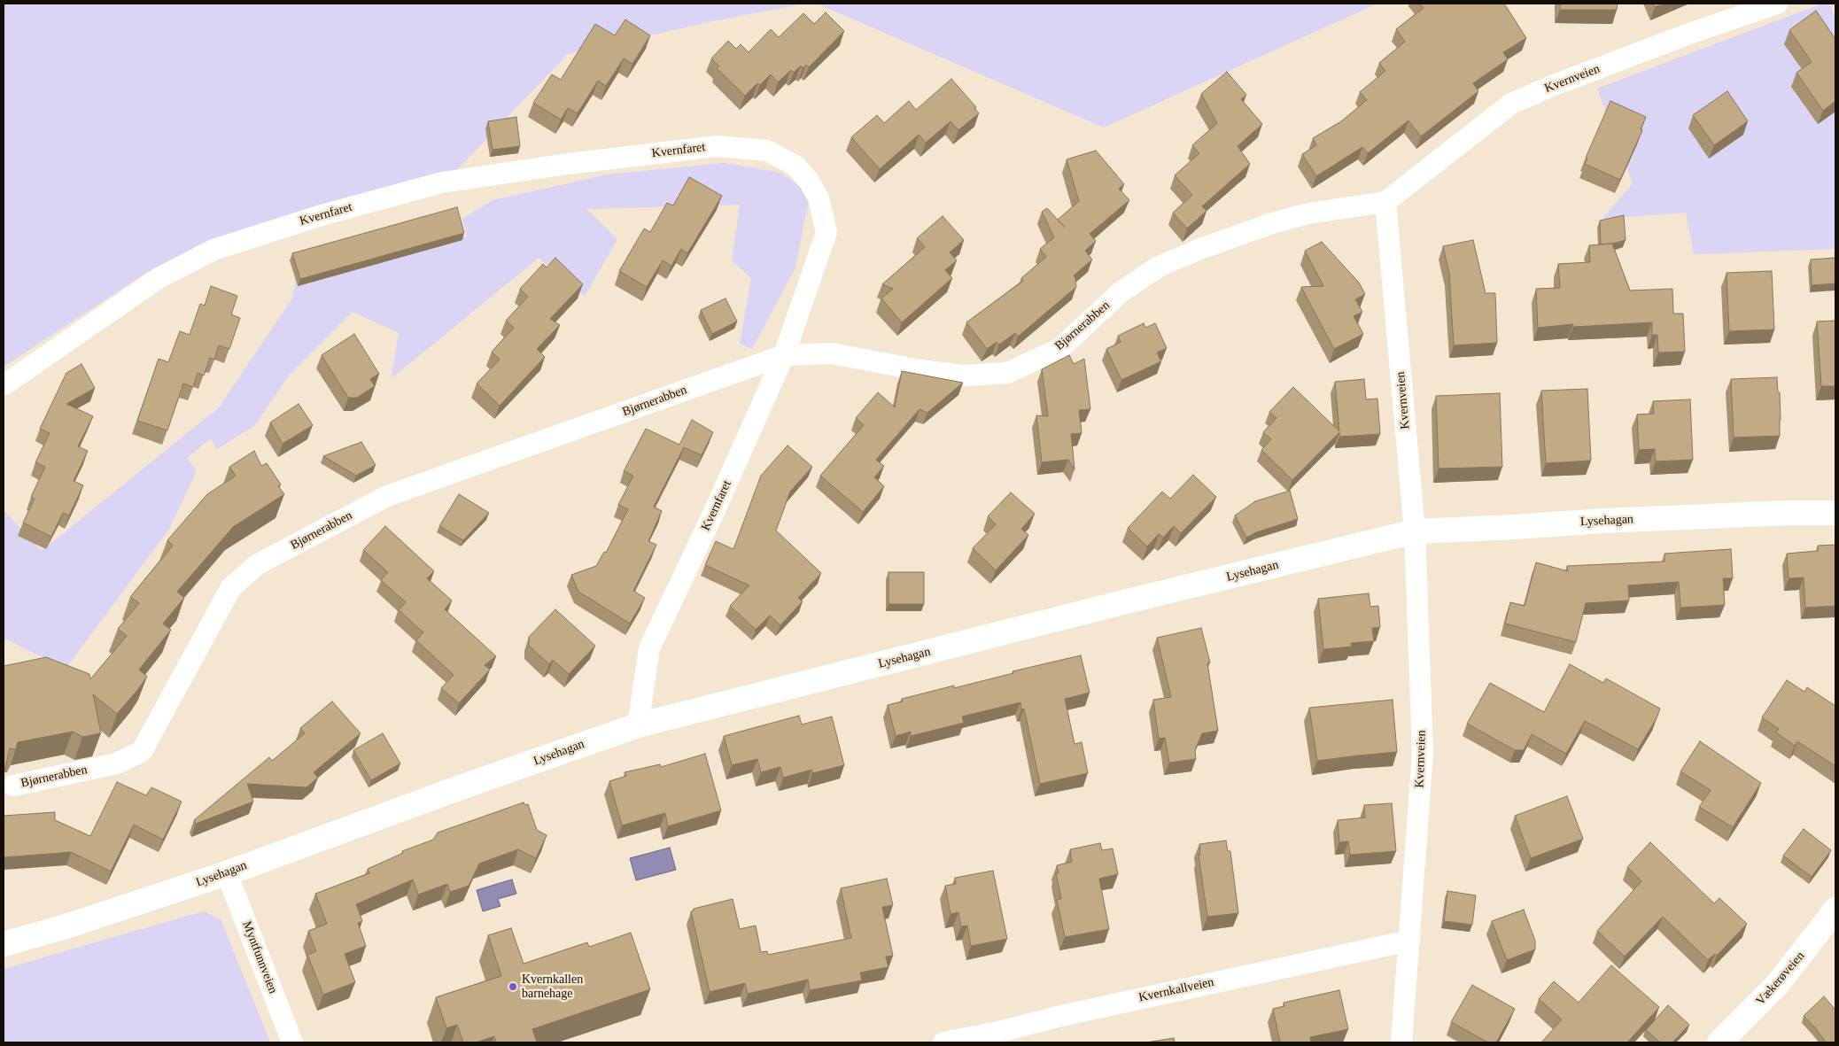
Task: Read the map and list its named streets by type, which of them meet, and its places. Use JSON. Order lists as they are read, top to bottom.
{
  "streets": {
    "street": [
      "Kvernveien",
      "Kvernfaret",
      "Bjørnerabben",
      "Lysehagan",
      "Myntfunnveien",
      "Vækerøveien",
      "Kvernkallveien"
    ]
  },
  "crossings": [
    ["Kvernveien", "Bjørnerabben"],
    ["Kvernveien", "Lysehagan"],
    ["Kvernveien", "Kvernkallveien"],
    ["Kvernfaret", "Bjørnerabben"],
    ["Kvernfaret", "Lysehagan"],
    ["Lysehagan", "Myntfunnveien"]
  ],
  "places": ["Kvernkallen barnehage"]
}
